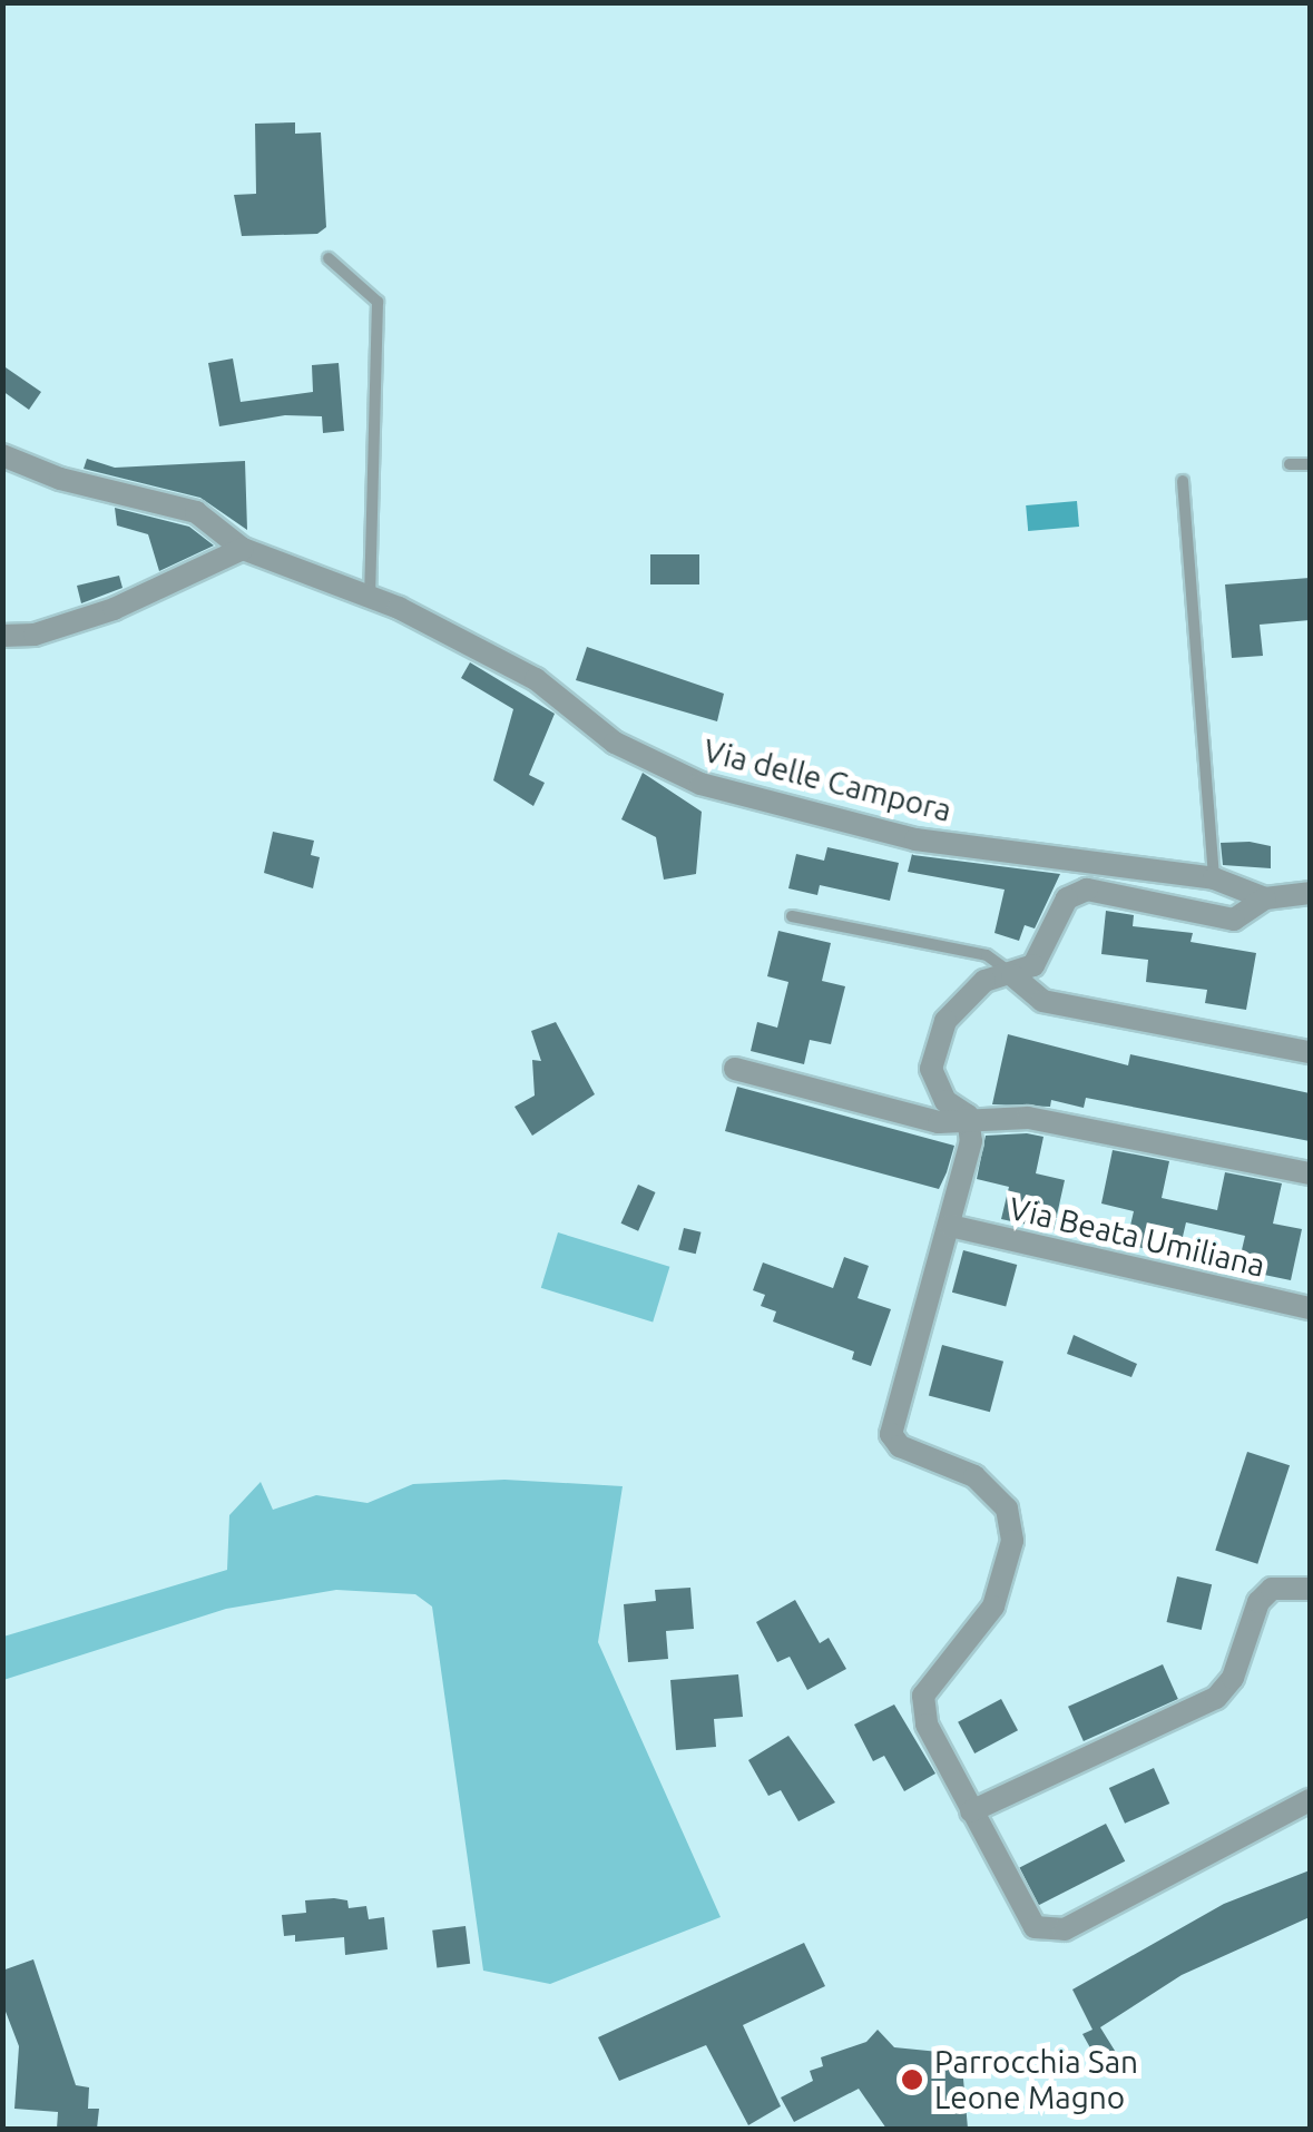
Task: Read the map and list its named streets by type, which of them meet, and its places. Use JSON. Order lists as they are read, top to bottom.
{
  "streets": {
    "street": ["Via delle Campora", "Via Beata Umiliana"]
  },
  "places": ["Parrocchia San Leone Magno"]
}
